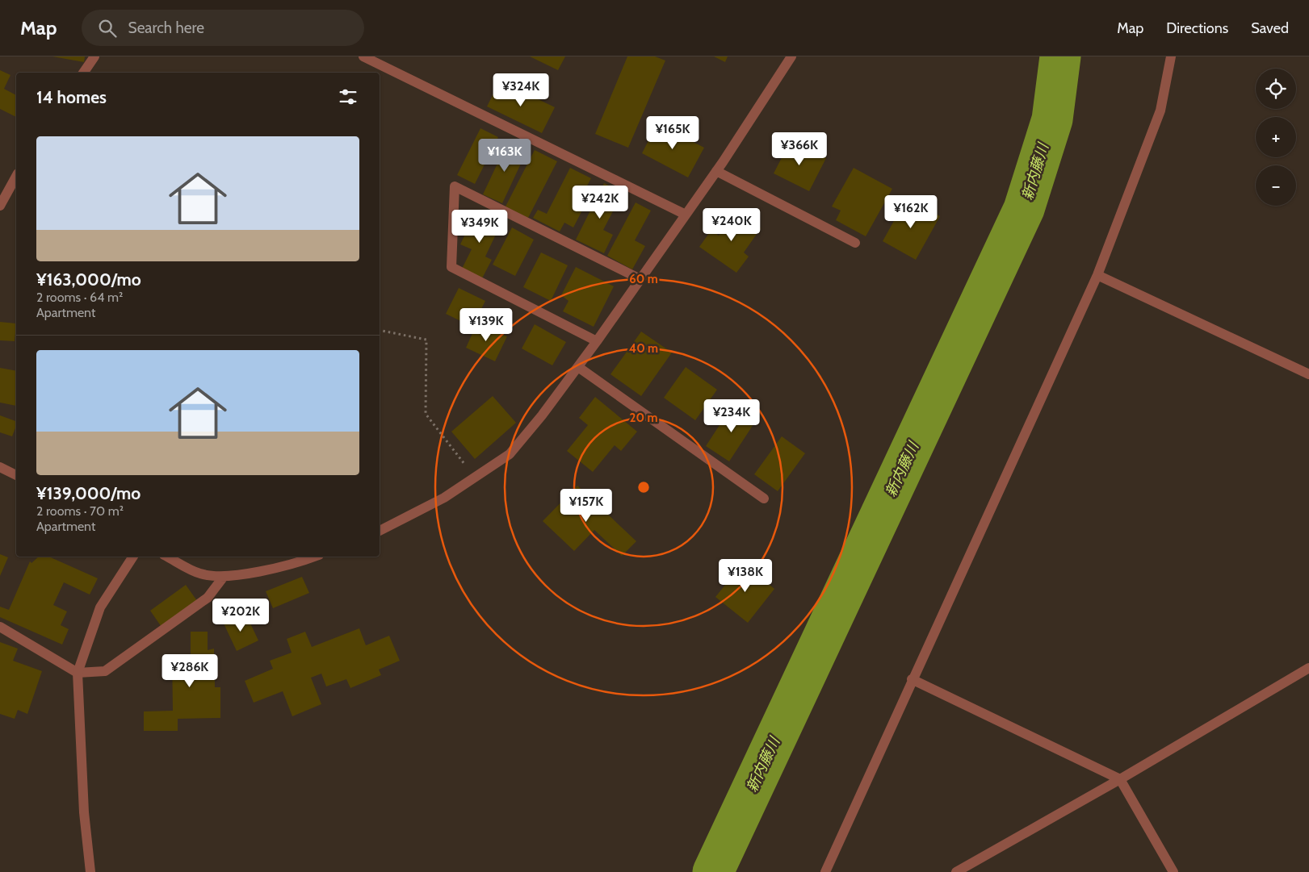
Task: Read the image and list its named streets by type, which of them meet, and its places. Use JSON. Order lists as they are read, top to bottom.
{
  "water": ["新内藤川"],
  "page": {
    "header": "Map",
    "search": "Search here",
    "nav": ["Map", "Directions", "Saved"],
    "map_buttons": ["+", "−"],
    "heading": "14 homes",
    "price": [
      "¥324K",
      "¥165K",
      "¥366K",
      "¥163K",
      "¥242K",
      "¥162K",
      "¥240K",
      "¥349K",
      "¥139K",
      "¥234K",
      "¥157K",
      "¥138K",
      "¥202K",
      "¥286K"
    ],
    "list": [
      {
        "name": "¥163,000/mo",
        "note": "2 rooms · 64 m² · Apartment"
      },
      {
        "name": "¥139,000/mo",
        "note": "2 rooms · 70 m² · Apartment"
      }
    ]
  },
  "rings": ["60 m", "40 m", "20 m"]
}
